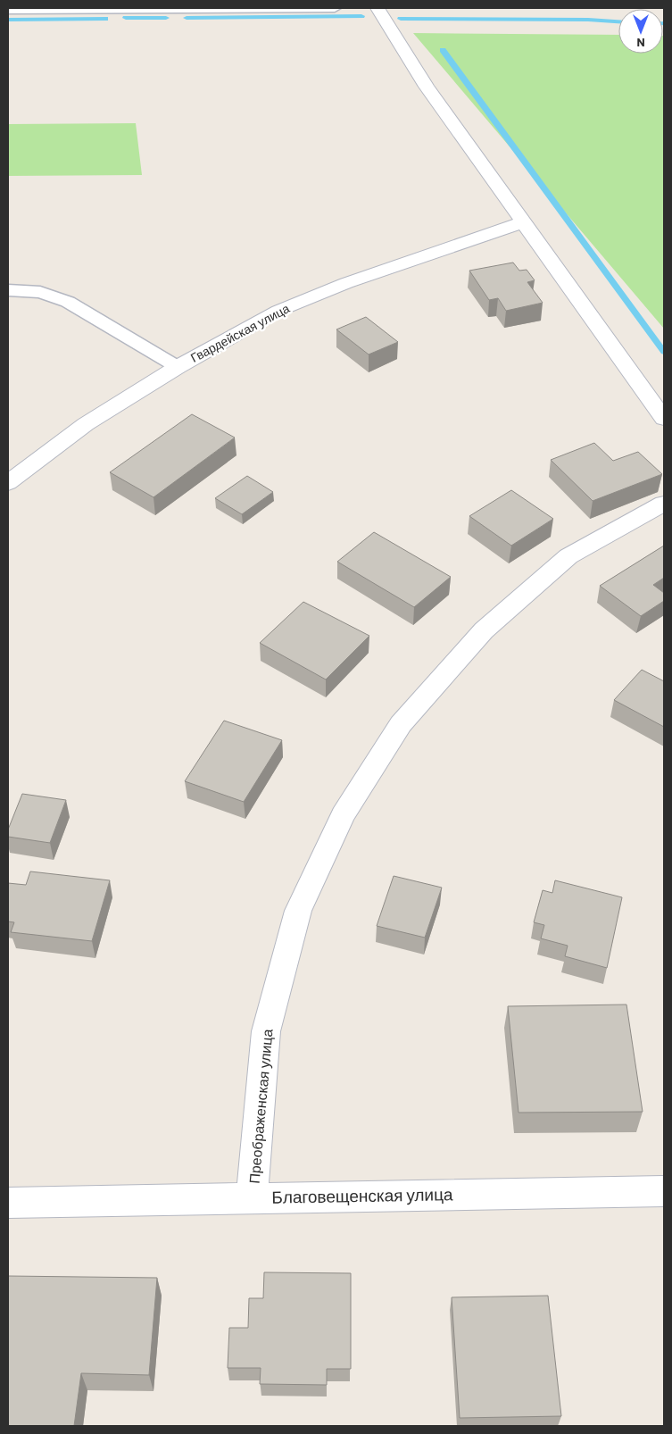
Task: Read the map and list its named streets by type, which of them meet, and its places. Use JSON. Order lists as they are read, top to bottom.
{
  "streets": {
    "street": ["Гвардейская улица", "Преображенская улица", "Благовещенская улица"]
  },
  "crossings": [
    ["Преображенская улица", "Благовещенская улица"]
  ],
  "north": "bottom"
}
